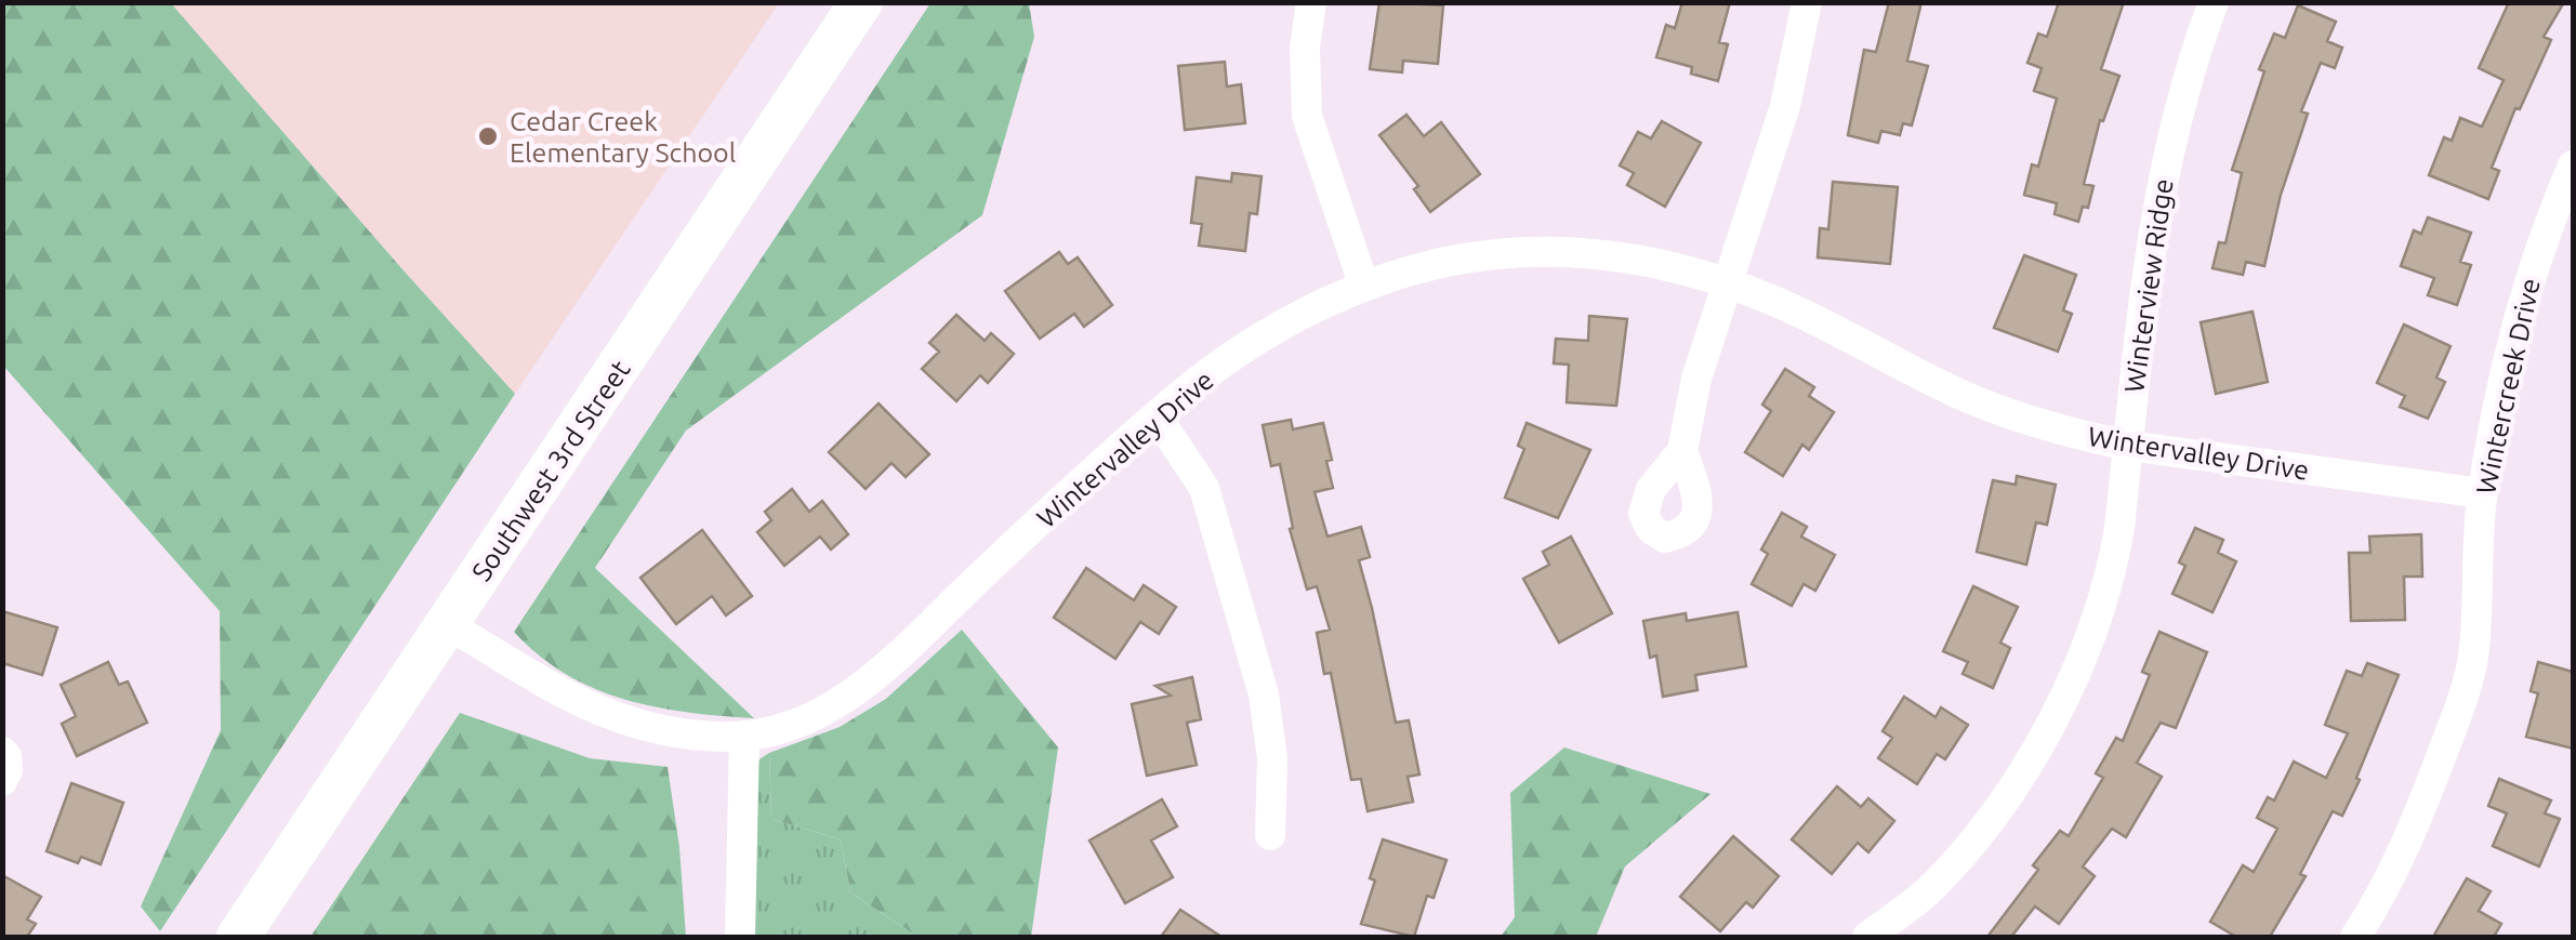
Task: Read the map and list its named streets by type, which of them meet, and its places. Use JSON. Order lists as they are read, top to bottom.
{
  "streets": {
    "main road": ["Southwest 3rd Street"],
    "street": ["Winterview Ridge", "Wintercreek Drive", "Wintervalley Drive"]
  },
  "crossings": [
    ["Winterview Ridge", "Wintervalley Drive"],
    ["Wintercreek Drive", "Wintervalley Drive"],
    ["Wintervalley Drive", "Southwest 3rd Street"]
  ],
  "places": ["Cedar Creek Elementary School"]
}
